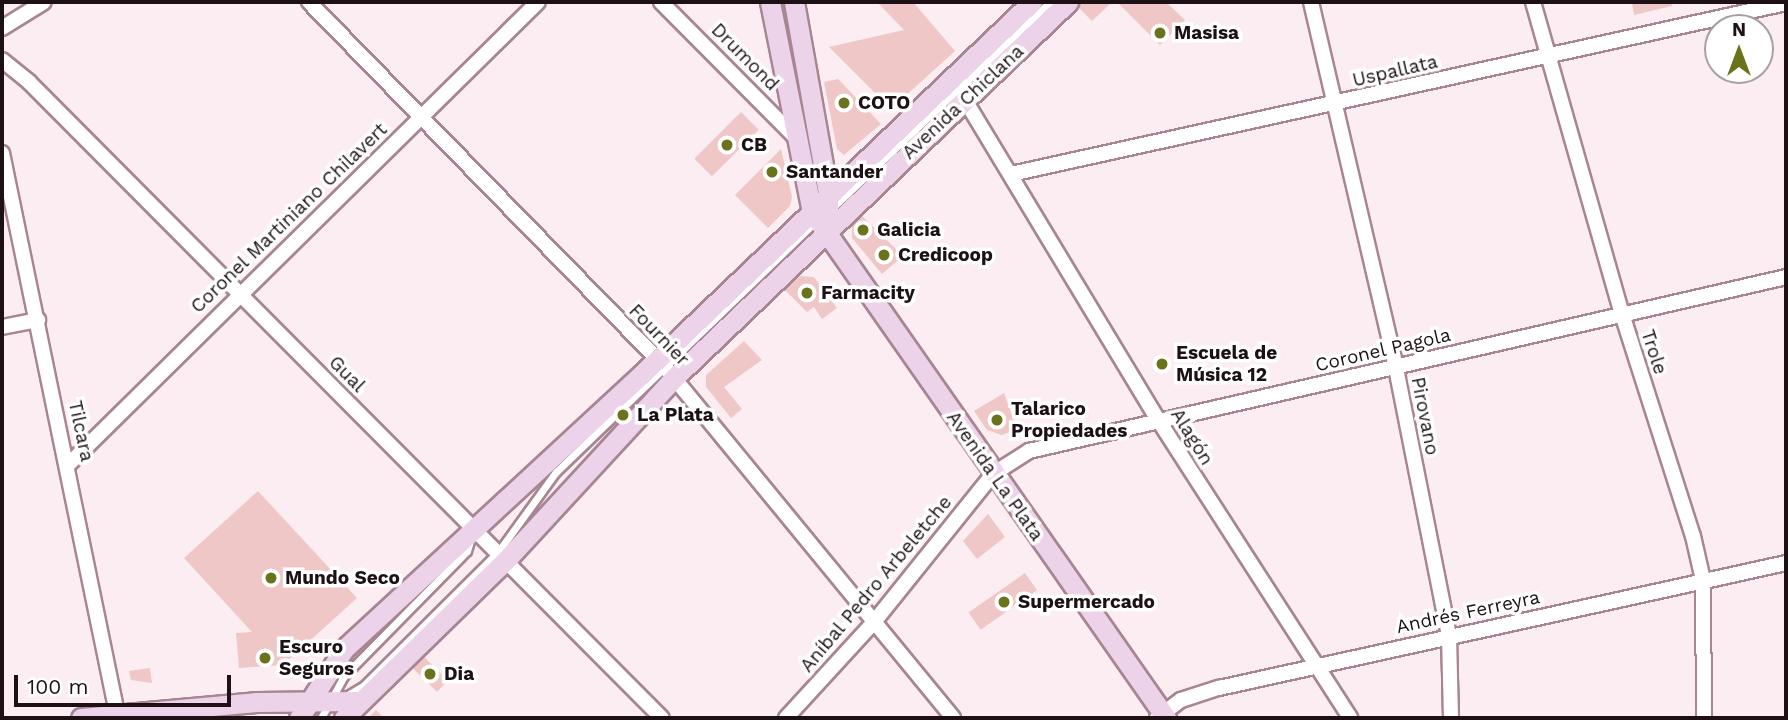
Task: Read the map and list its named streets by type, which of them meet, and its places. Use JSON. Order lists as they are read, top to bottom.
{
  "streets": {
    "main road": ["Avenida Chiclana", "Avenida La Plata"],
    "street": [
      "Drumond",
      "Uspallata",
      "Coronel Martiniano Chilavert",
      "Fournier",
      "Coronel Pagola",
      "Trole",
      "Gual",
      "Pirovano",
      "Tilcara",
      "Alagón",
      "Aníbal Pedro Arbeletche",
      "Andrés Ferreyra"
    ]
  },
  "crossings": [
    ["Drumond", "Avenida La Plata"],
    ["Uspallata", "Trole"],
    ["Uspallata", "Pirovano"],
    ["Uspallata", "Alagón"],
    ["Avenida Chiclana", "Alagón"],
    ["Avenida Chiclana", "Avenida La Plata"],
    ["Coronel Martiniano Chilavert", "Fournier"],
    ["Coronel Martiniano Chilavert", "Gual"],
    ["Coronel Martiniano Chilavert", "Tilcara"],
    ["Fournier", "Aníbal Pedro Arbeletche"],
    ["Coronel Pagola", "Trole"],
    ["Coronel Pagola", "Pirovano"],
    ["Coronel Pagola", "Alagón"],
    ["Coronel Pagola", "Avenida La Plata"],
    ["Coronel Pagola", "Aníbal Pedro Arbeletche"],
    ["Trole", "Andrés Ferreyra"],
    ["Pirovano", "Andrés Ferreyra"],
    ["Alagón", "Andrés Ferreyra"],
    ["Avenida La Plata", "Aníbal Pedro Arbeletche"],
    ["Avenida La Plata", "Andrés Ferreyra"]
  ],
  "places": [
    "Masisa",
    "COTO",
    "CB",
    "Santander",
    "Galicia",
    "Credicoop",
    "Farmacity",
    "Escuela de Música 12",
    "La Plata",
    "Talarico Propiedades",
    "Mundo Seco",
    "Supermercado",
    "Escuro Seguros",
    "Dia"
  ],
  "scale_bar": "100 m",
  "north": "top"
}
